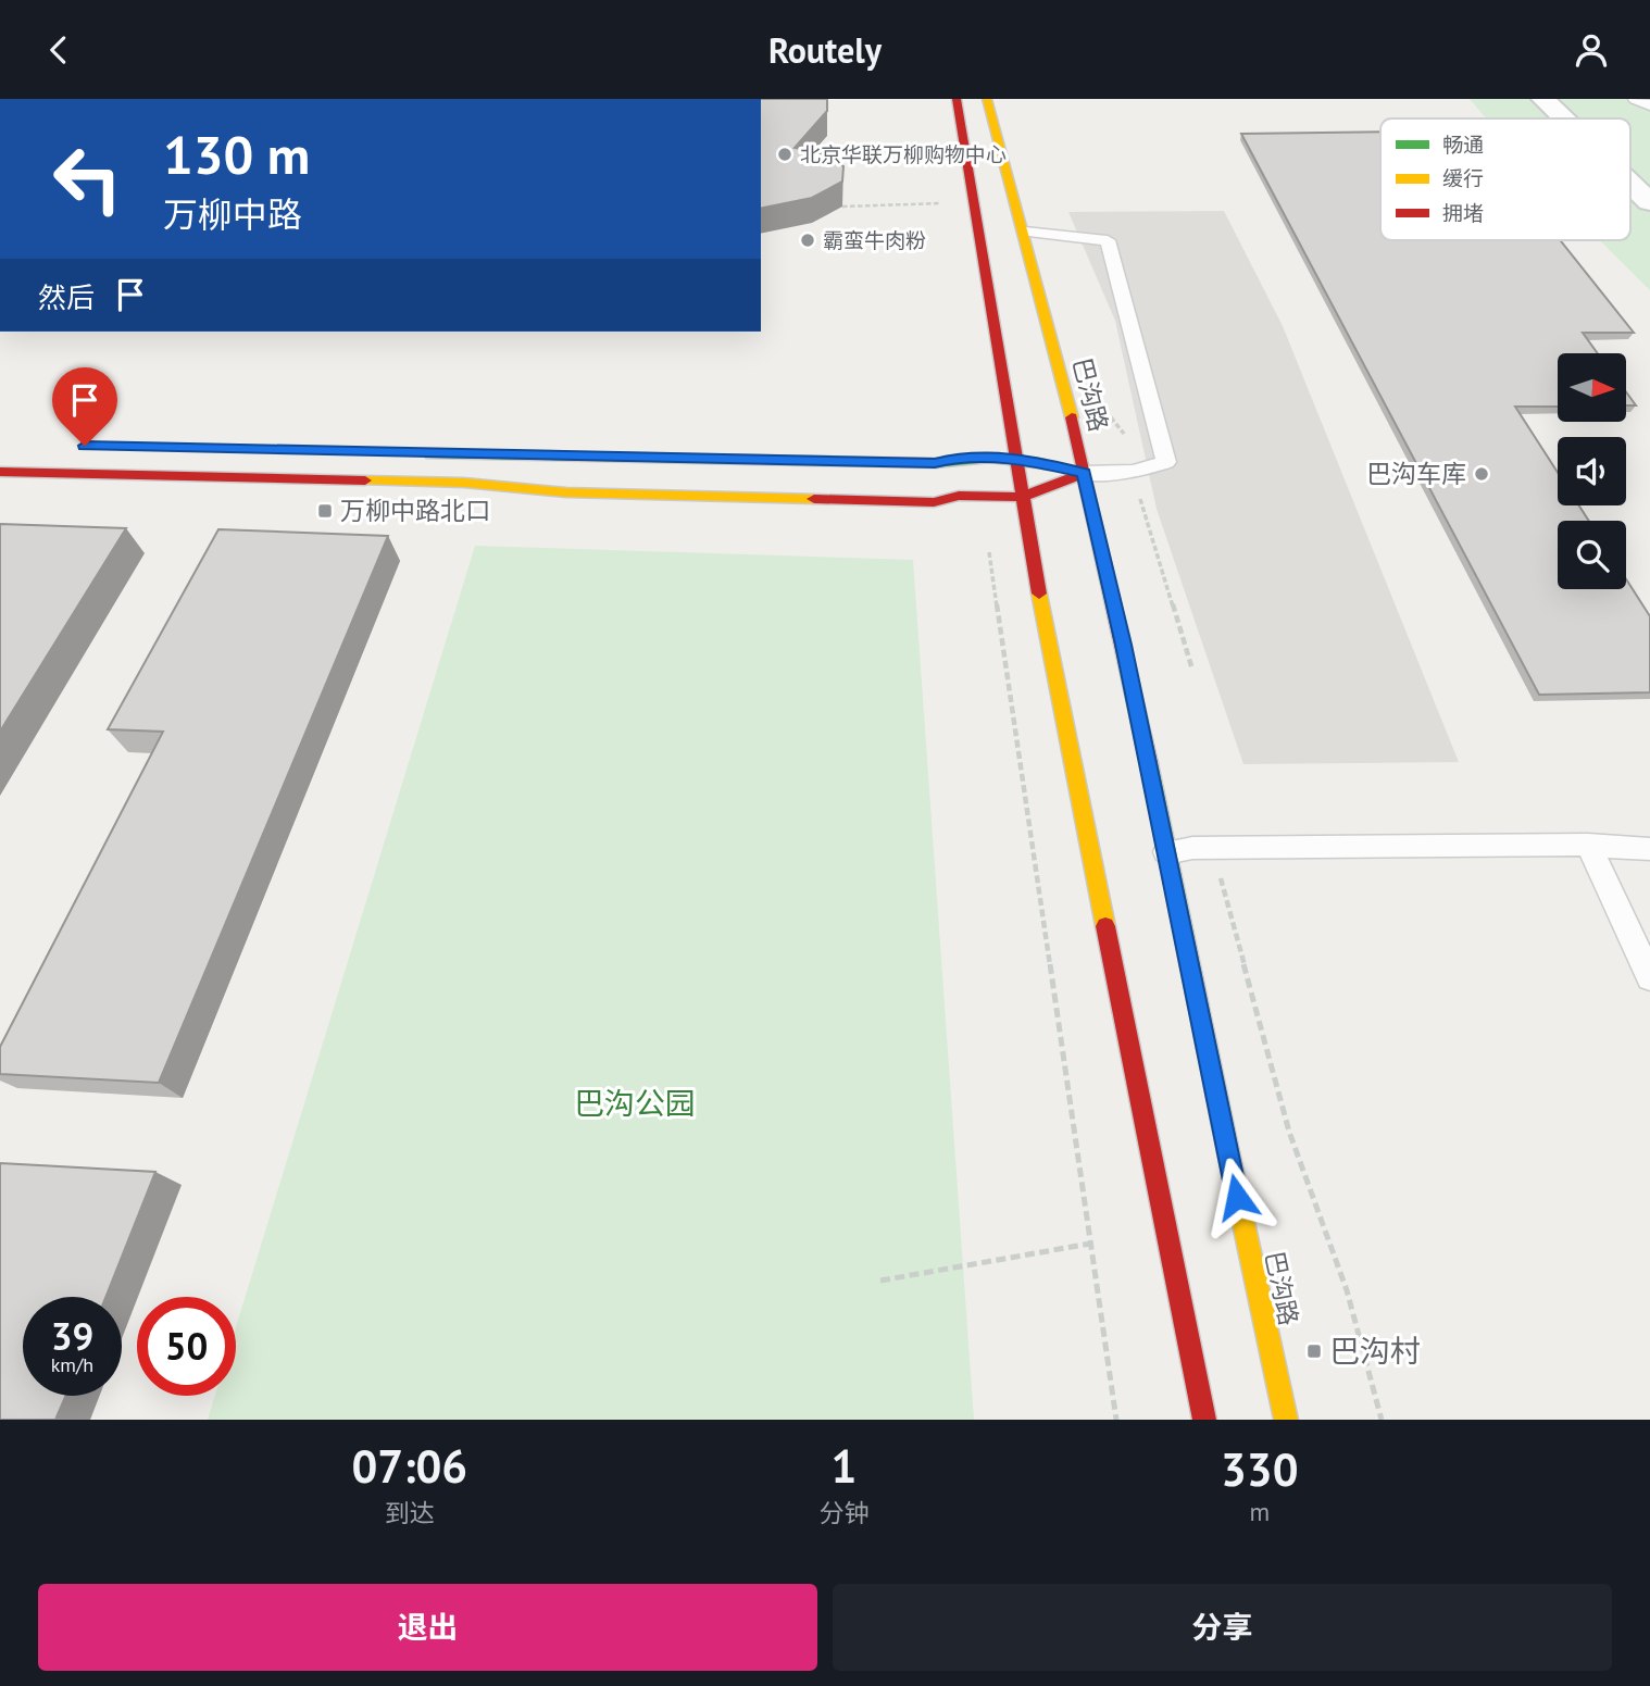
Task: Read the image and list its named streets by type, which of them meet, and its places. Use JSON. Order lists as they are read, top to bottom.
{
  "streets": {
    "main road": ["巴沟路"]
  },
  "parks": ["巴沟公园"],
  "places": {
    "other": ["北京华联万柳购物中心", "霸蛮牛肉粉", "巴沟车库"],
    "transit": ["万柳中路北口", "巴沟村"]
  },
  "legend": ["畅通", "缓行", "拥堵"],
  "north": "right",
  "page": {
    "header": "Routely",
    "turn": ["130 m", "万柳中路"],
    "then": "然后",
    "speed": "39 km/h",
    "limit": "50",
    "eta": [
      "07:06",
      "到达",
      "1",
      "分钟",
      "330",
      "m"
    ],
    "buttons": ["退出", "分享"]
  }
}
